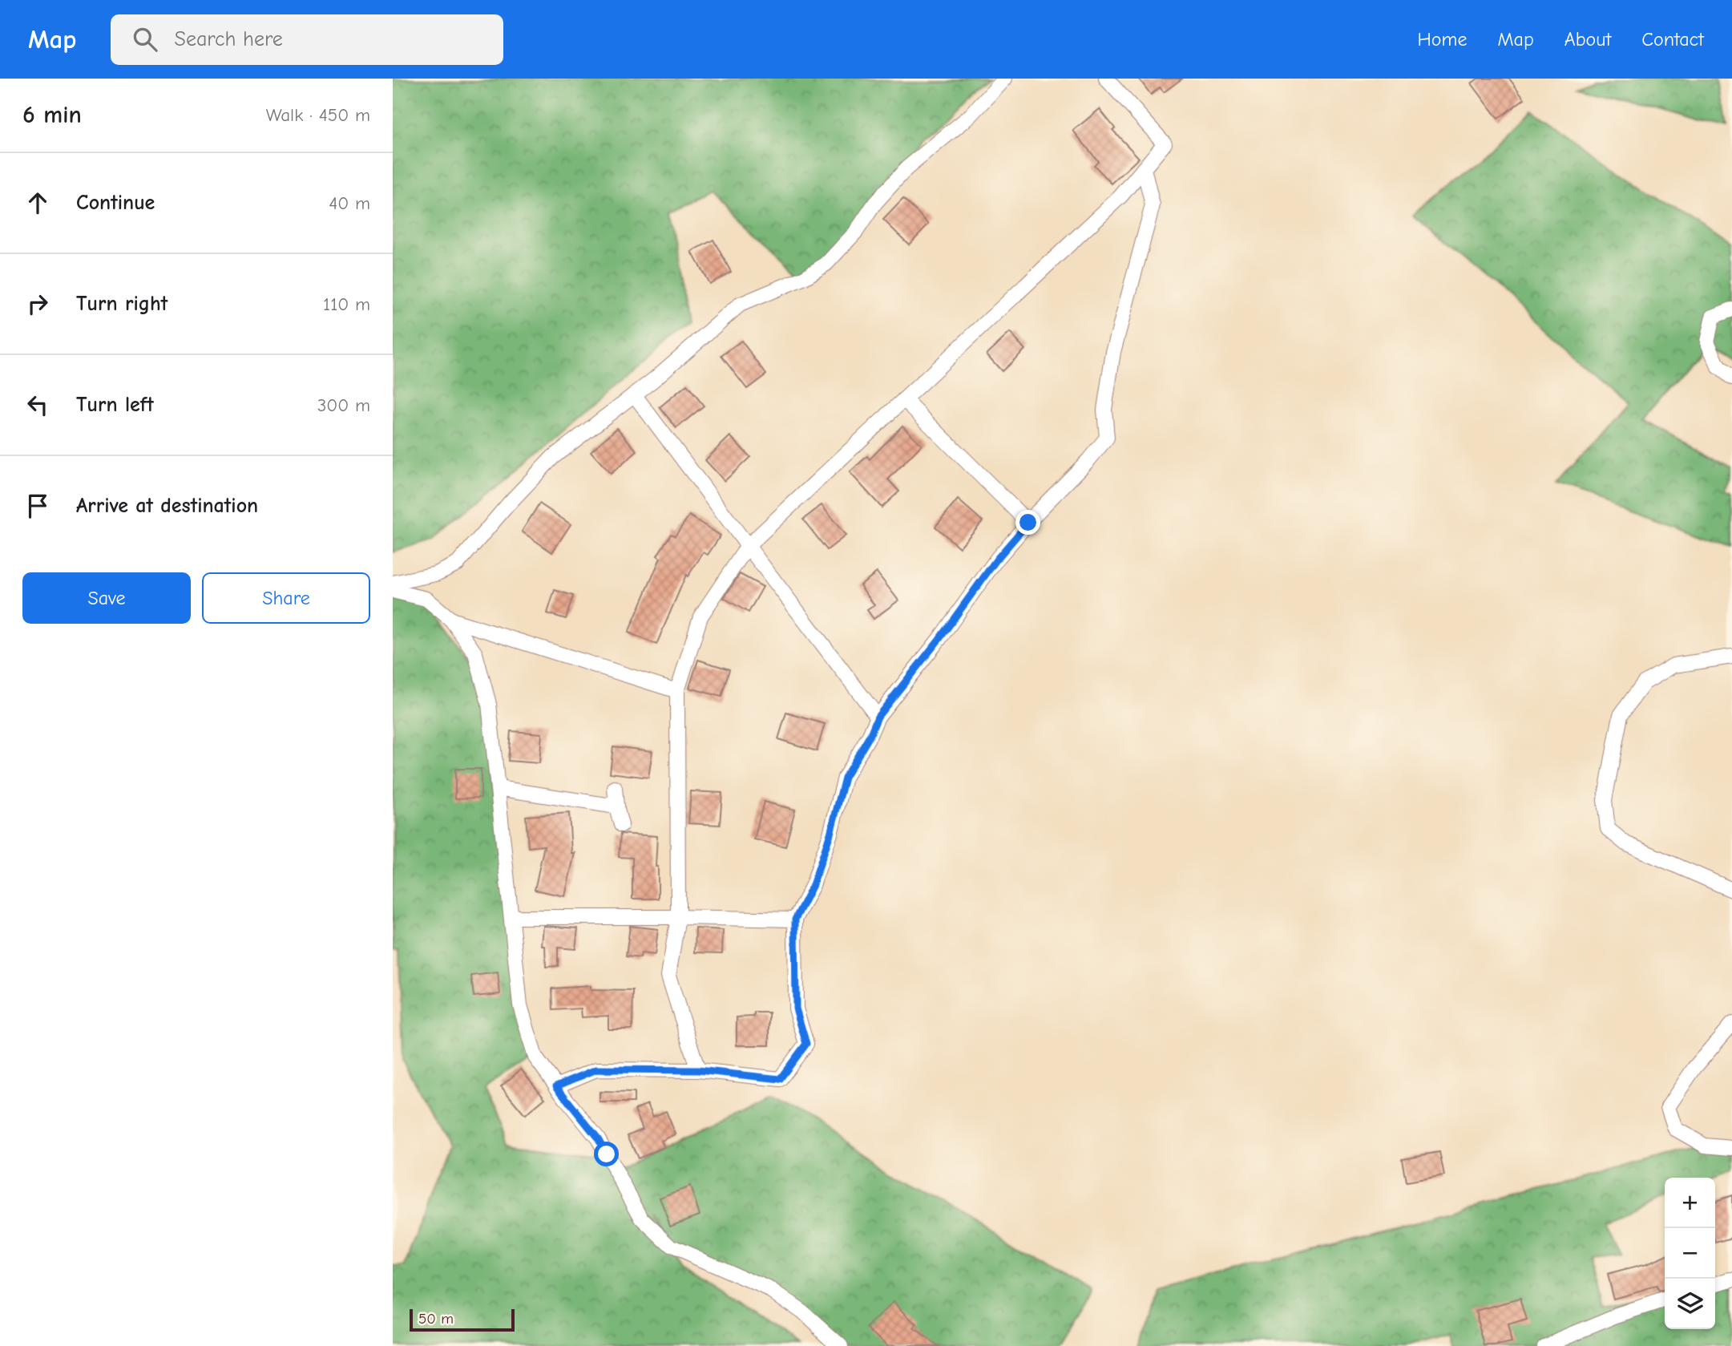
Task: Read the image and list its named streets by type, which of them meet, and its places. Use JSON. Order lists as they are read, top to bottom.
{
  "scale_bar": "50 m",
  "page": {
    "header": "Map",
    "search": "Search here",
    "nav": [
      "Home",
      "Map",
      "About",
      "Contact"
    ],
    "heading": ["6 min", "Walk · 450 m"],
    "list": [
      ["Continue", "40 m"],
      ["Turn right", "110 m"],
      ["Turn left", "300 m"],
      "Arrive at destination"
    ],
    "buttons": ["Save", "Share"],
    "map_buttons": ["+", "−"],
    "scale": "50 m"
  }
}
